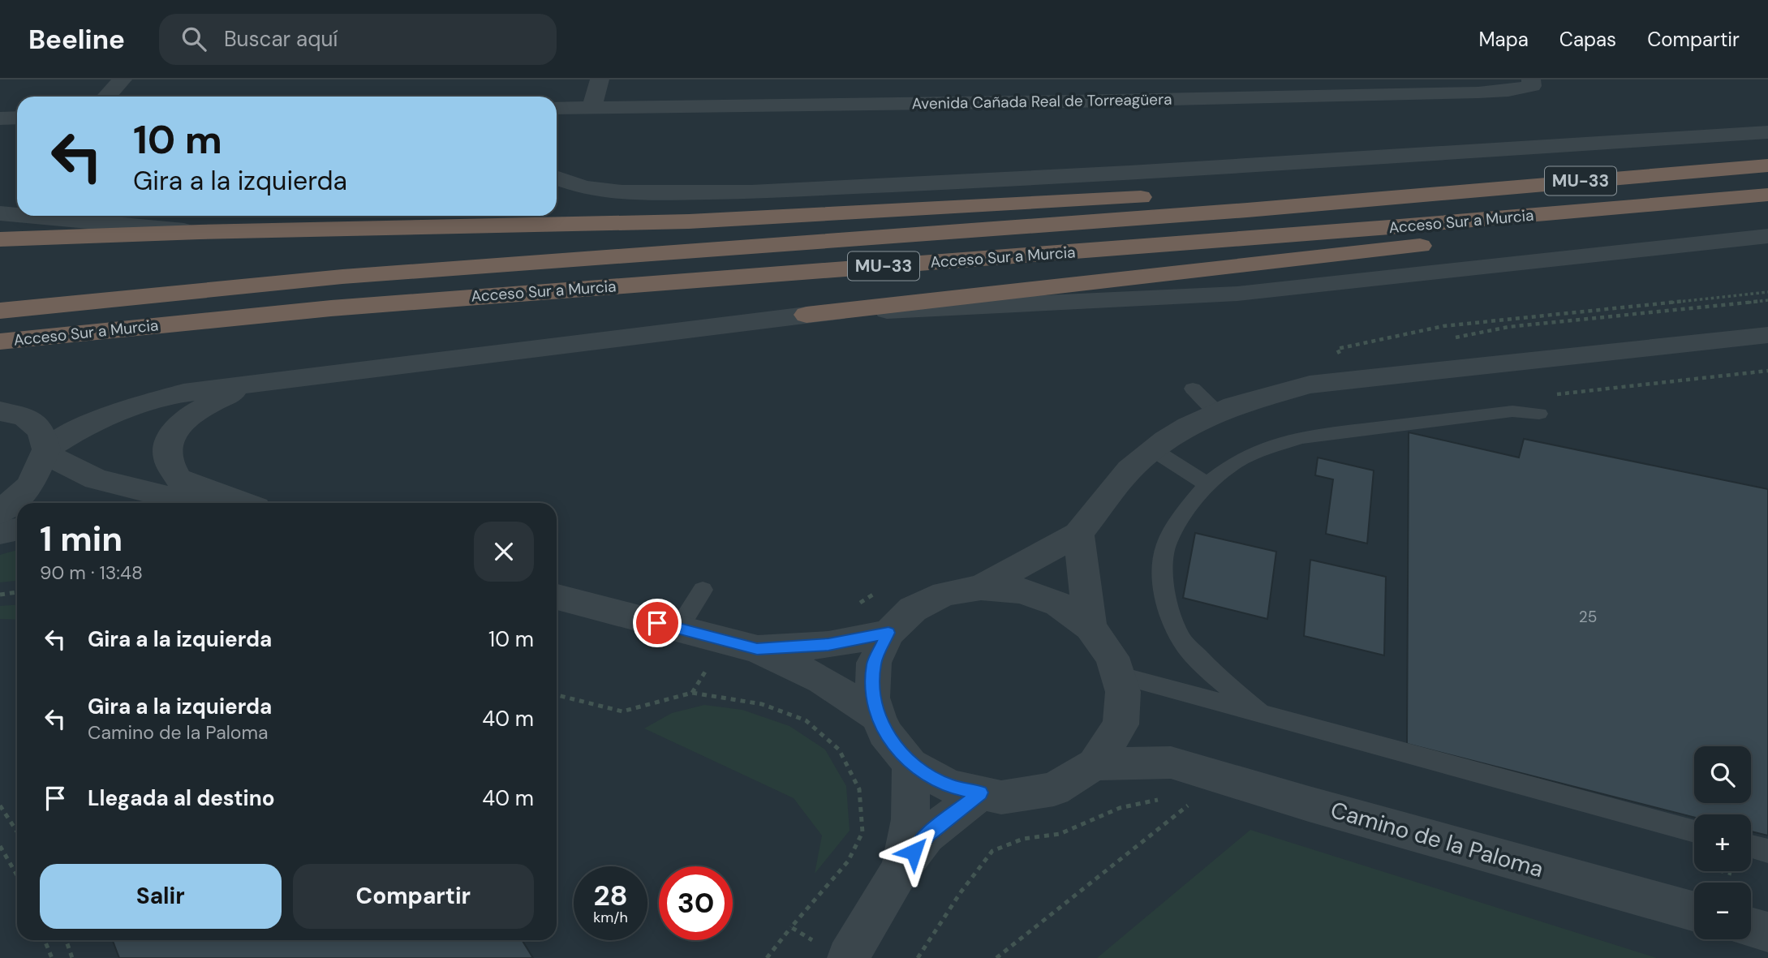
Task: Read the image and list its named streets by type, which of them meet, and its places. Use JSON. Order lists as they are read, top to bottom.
{
  "streets": {
    "highway": ["MU-33", "Acceso Sur a Murcia"],
    "street": ["Avenida Cañada Real de Torreagüera", "Camino de la Paloma"]
  },
  "house_numbers": ["25"],
  "page": {
    "header": "Beeline",
    "search": "Buscar aquí",
    "nav": ["Mapa", "Capas", "Compartir"],
    "turn": ["10 m", "Gira a la izquierda"],
    "heading": ["1 min", "90 m · 13:48"],
    "list": [
      {
        "name": "Gira a la izquierda",
        "value": "10 m"
      },
      {
        "name": "Gira a la izquierda",
        "note": "Camino de la Paloma",
        "value": "40 m"
      },
      {
        "name": "Llegada al destino",
        "value": "40 m"
      }
    ],
    "map_buttons": ["+", "−"],
    "buttons": ["Salir", "Compartir"],
    "speed": "28 km/h",
    "limit": "30"
  }
}
